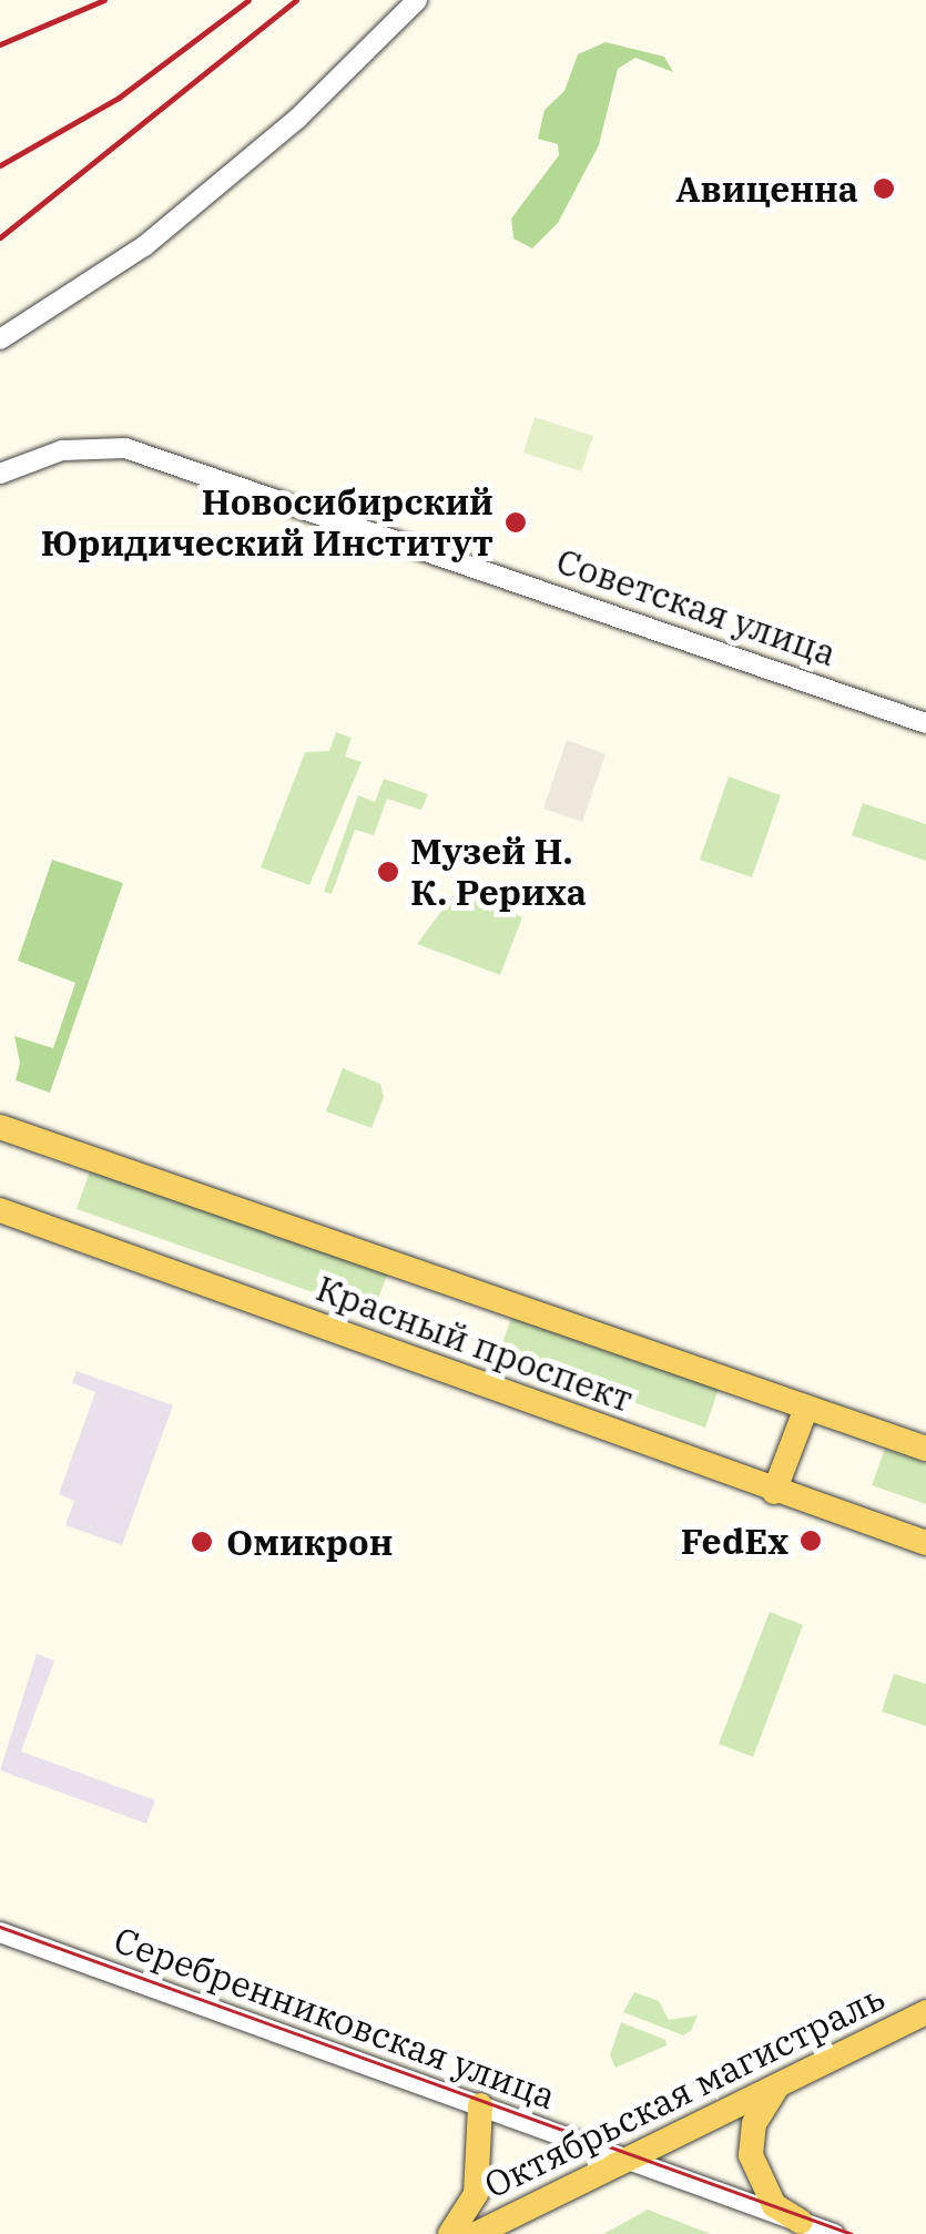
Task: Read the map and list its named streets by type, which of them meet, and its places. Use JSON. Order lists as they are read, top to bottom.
{
  "streets": {
    "main road": ["Красный проспект", "Октябрьская магистраль"],
    "street": ["Советская улица", "Серебренниковская улица"]
  },
  "crossings": [
    ["Серебренниковская улица", "Октябрьская магистраль"]
  ],
  "places": [
    "Авиценна",
    "Новосибирский Юридический Институт",
    "Музей Н. К. Рериха",
    "FedEx",
    "Омикрон"
  ]
}
